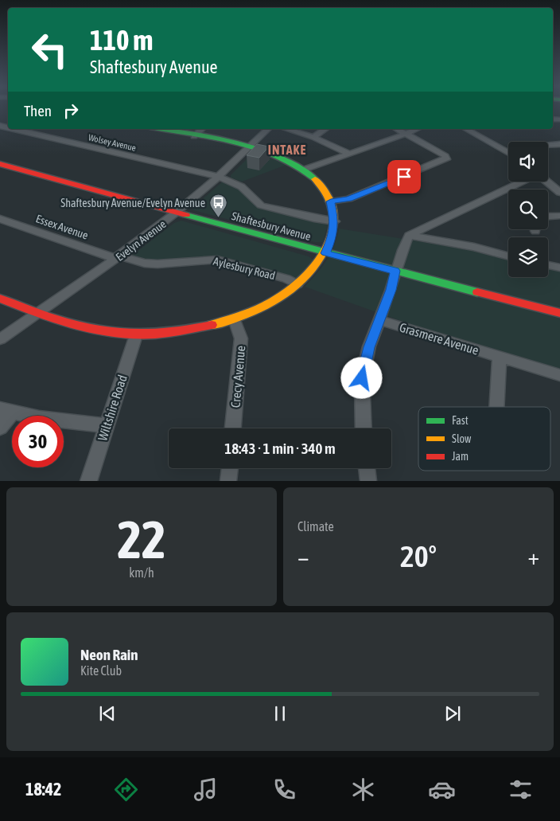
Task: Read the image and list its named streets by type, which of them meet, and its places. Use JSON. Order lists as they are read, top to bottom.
{
  "streets": {
    "street": [
      "Wolsey Avenue",
      "Shaftesbury Avenue",
      "Essex Avenue",
      "Evelyn Avenue",
      "Aylesbury Road",
      "Grasmere Avenue",
      "Crecy Avenue",
      "Wiltshire Road"
    ]
  },
  "crossings": [
    ["Wolsey Avenue", "Evelyn Avenue"],
    ["Shaftesbury Avenue", "Evelyn Avenue"],
    ["Essex Avenue", "Evelyn Avenue"],
    ["Essex Avenue", "Aylesbury Road"],
    ["Evelyn Avenue", "Aylesbury Road"]
  ],
  "districts": ["INTAKE"],
  "places": {
    "bus stop": ["Shaftesbury Avenue/Evelyn Avenue"]
  },
  "legend": ["Fast", "Slow", "Jam"],
  "page": {
    "turn": ["110 m", "Shaftesbury Avenue"],
    "then": "Then",
    "limit": "30",
    "trip": "18:43 · 1 min · 340 m",
    "tile": [
      ["22", "km/h"],
      "Climate"
    ],
    "heat": ["−", "20°", "+"],
    "song": ["Neon Rain", "Kite Club"],
    "tabs": "18:42"
  }
}
